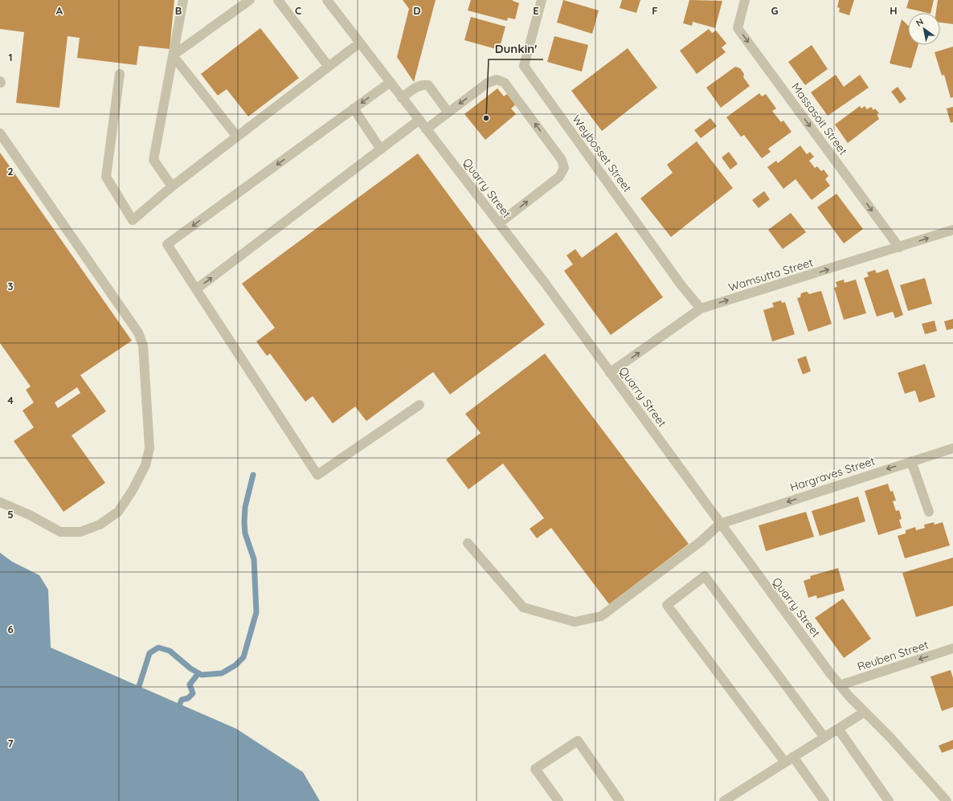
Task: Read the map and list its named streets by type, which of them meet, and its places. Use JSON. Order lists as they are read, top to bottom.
{
  "streets": {
    "street": [
      "Massasoit Street",
      "Weybosset Street",
      "Quarry Street",
      "Wamsutta Street",
      "Hargraves Street",
      "Reuben Street"
    ]
  },
  "crossings": [
    ["Massasoit Street", "Wamsutta Street"],
    ["Weybosset Street", "Wamsutta Street"],
    ["Quarry Street", "Wamsutta Street"],
    ["Quarry Street", "Hargraves Street"],
    ["Quarry Street", "Reuben Street"]
  ],
  "one_way": [
    "Massasoit Street",
    "Wamsutta Street",
    "Hargraves Street",
    "Reuben Street"
  ],
  "places": ["Dunkin'"],
  "north": "top left",
  "grid": {
    "columns": [
      "A",
      "B",
      "C",
      "D",
      "E",
      "F",
      "G",
      "H"
    ],
    "rows": [
      "1",
      "2",
      "3",
      "4",
      "5",
      "6",
      "7"
    ]
  }
}
